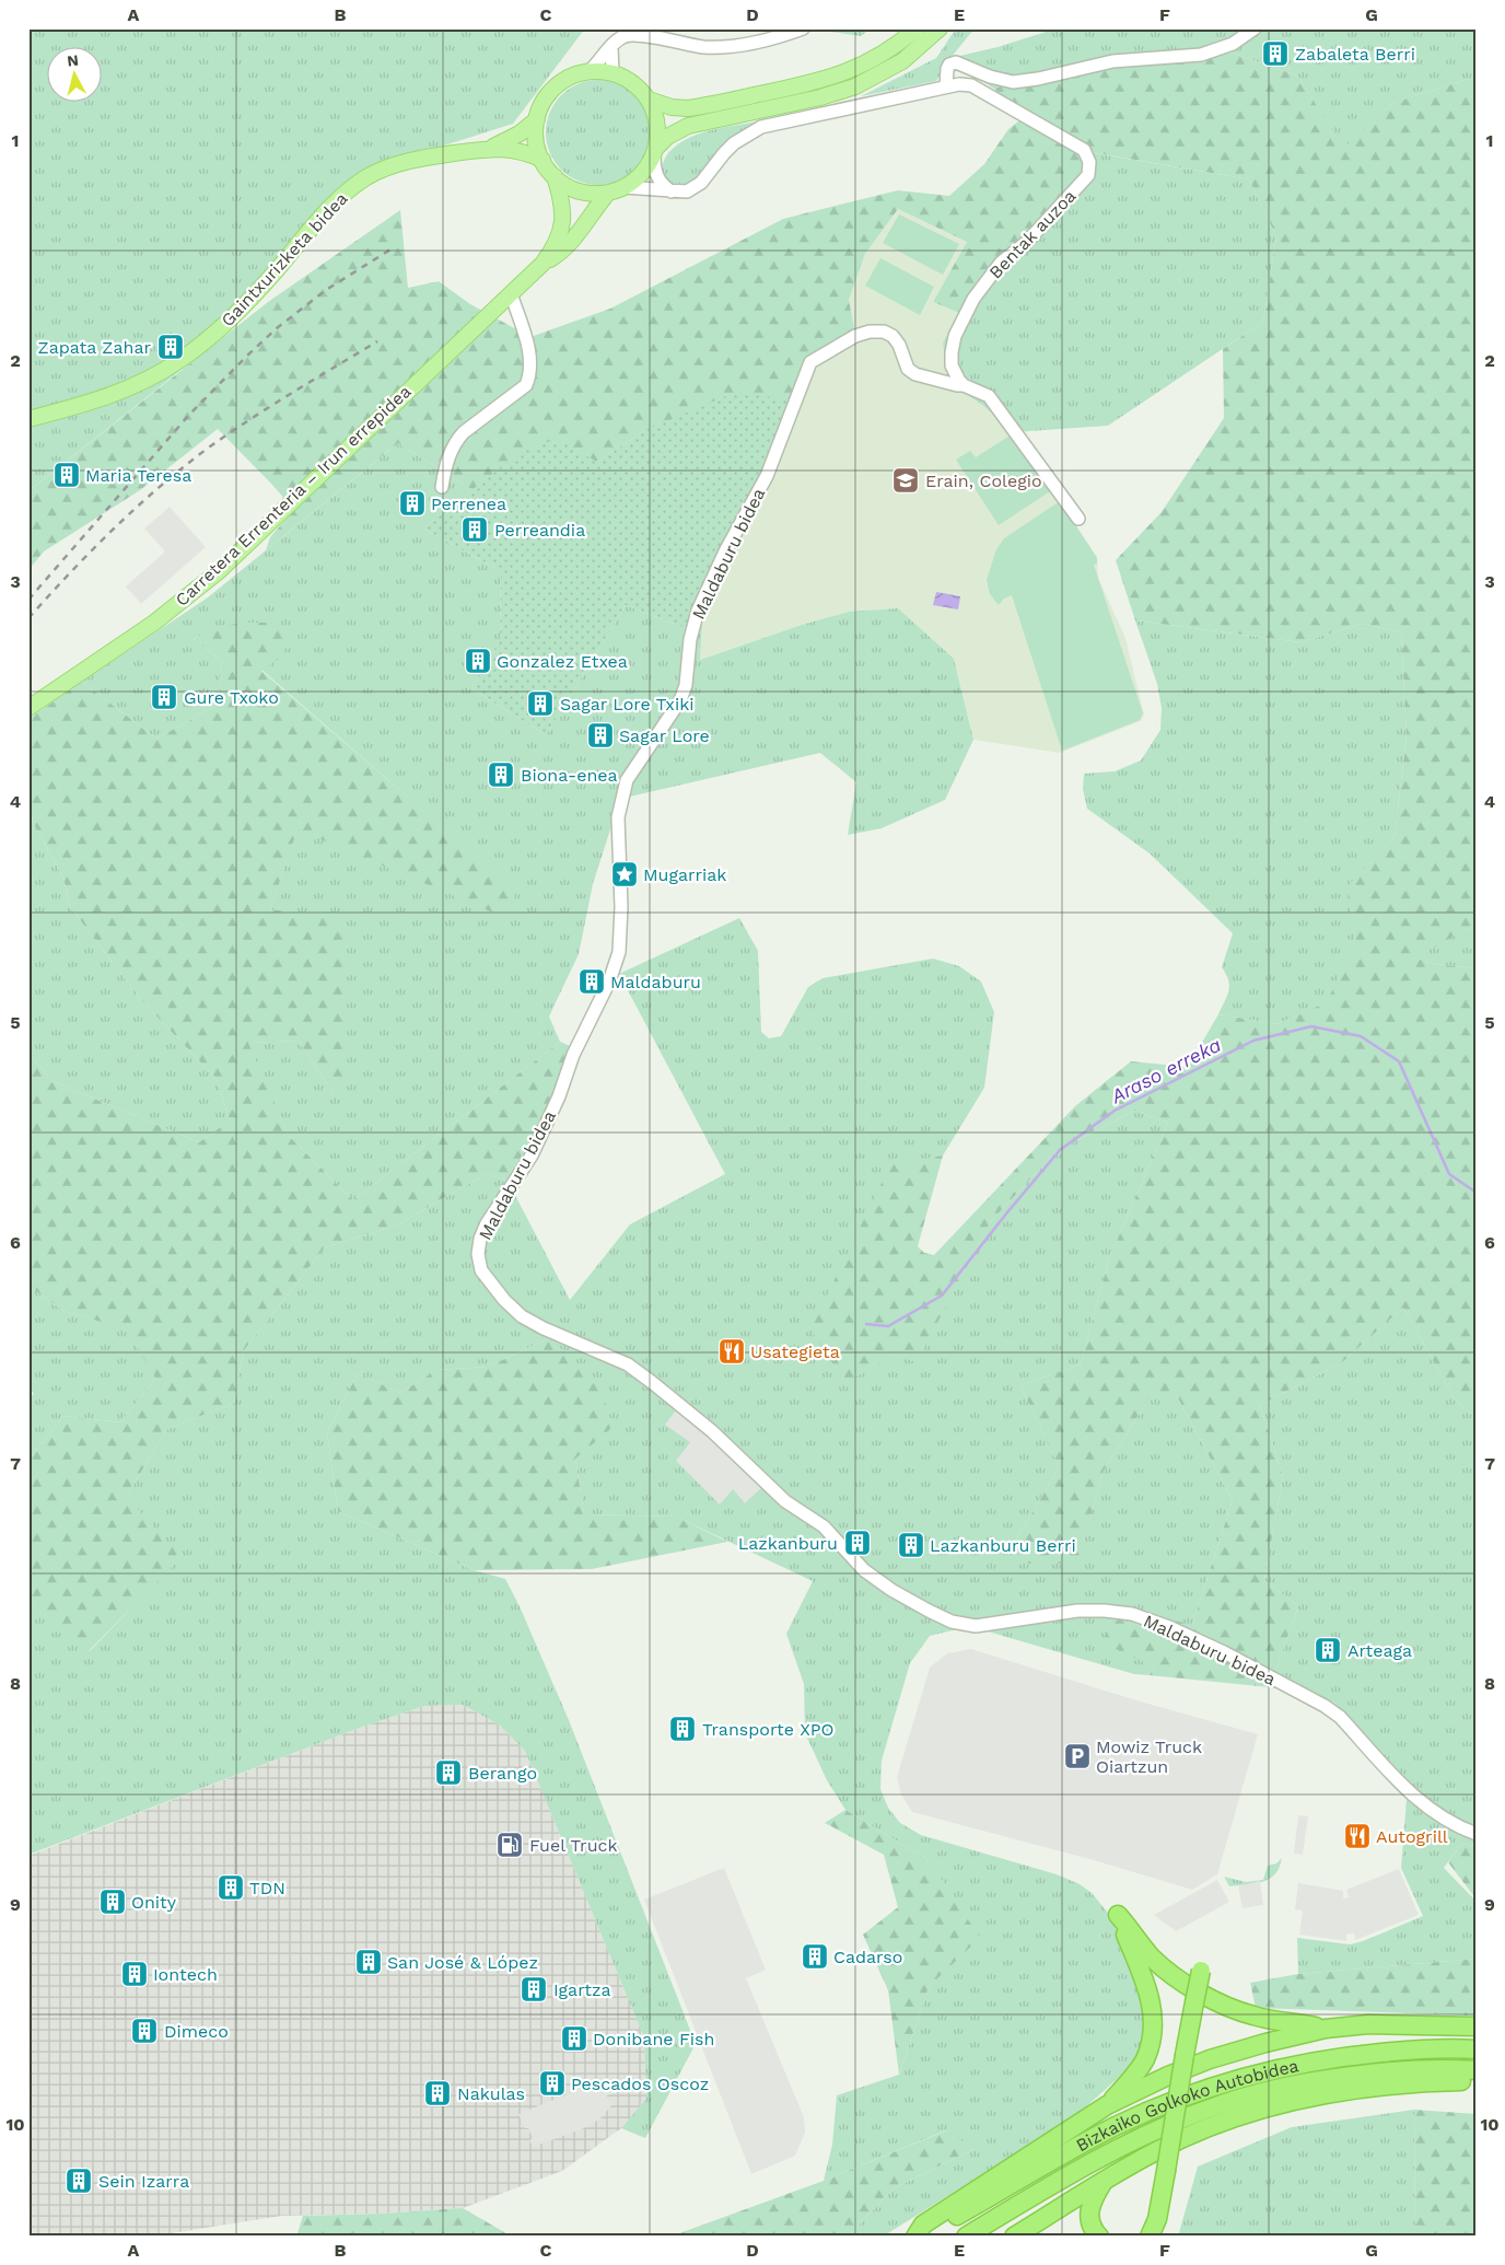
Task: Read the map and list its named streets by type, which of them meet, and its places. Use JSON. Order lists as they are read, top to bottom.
{
  "streets": {
    "highway": ["Bizkaiko Golkoko Autobidea"],
    "main road": ["Gaintxurizketa bidea", "Carretera Errenteria – Irun errepidea"],
    "street": ["Bentak auzoa", "Maldaburu bidea"]
  },
  "crossings": [
    ["Bentak auzoa", "Carretera Errenteria – Irun errepidea"],
    ["Bentak auzoa", "Maldaburu bidea"]
  ],
  "water": ["Araso erreka"],
  "places": {
    "building": [
      "Zabaleta Berri",
      "Zapata Zahar",
      "Maria Teresa",
      "Perrenea",
      "Perreandia",
      "Gonzalez Etxea",
      "Gure Txoko",
      "Sagar Lore Txiki",
      "Sagar Lore",
      "Biona-enea",
      "Maldaburu",
      "Lazkanburu",
      "Lazkanburu Berri",
      "Arteaga",
      "Transporte XPO",
      "Berango",
      "TDN",
      "Onity",
      "Cadarso",
      "San José & López",
      "Iontech",
      "Igartza",
      "Dimeco",
      "Donibane Fish",
      "Pescados Oscoz",
      "Nakulas",
      "Sein Izarra"
    ],
    "school or university": ["Erain, Colegio"],
    "place": ["Mugarriak"],
    "restaurant": ["Usategieta", "Autogrill"],
    "parking": ["Mowiz Truck Oiartzun"],
    "fuel station": ["Fuel Truck"]
  },
  "north": "top",
  "grid": {
    "columns": [
      "A",
      "B",
      "C",
      "D",
      "E",
      "F",
      "G"
    ],
    "rows": [
      "1",
      "2",
      "3",
      "4",
      "5",
      "6",
      "7",
      "8",
      "9",
      "10"
    ]
  }
}
